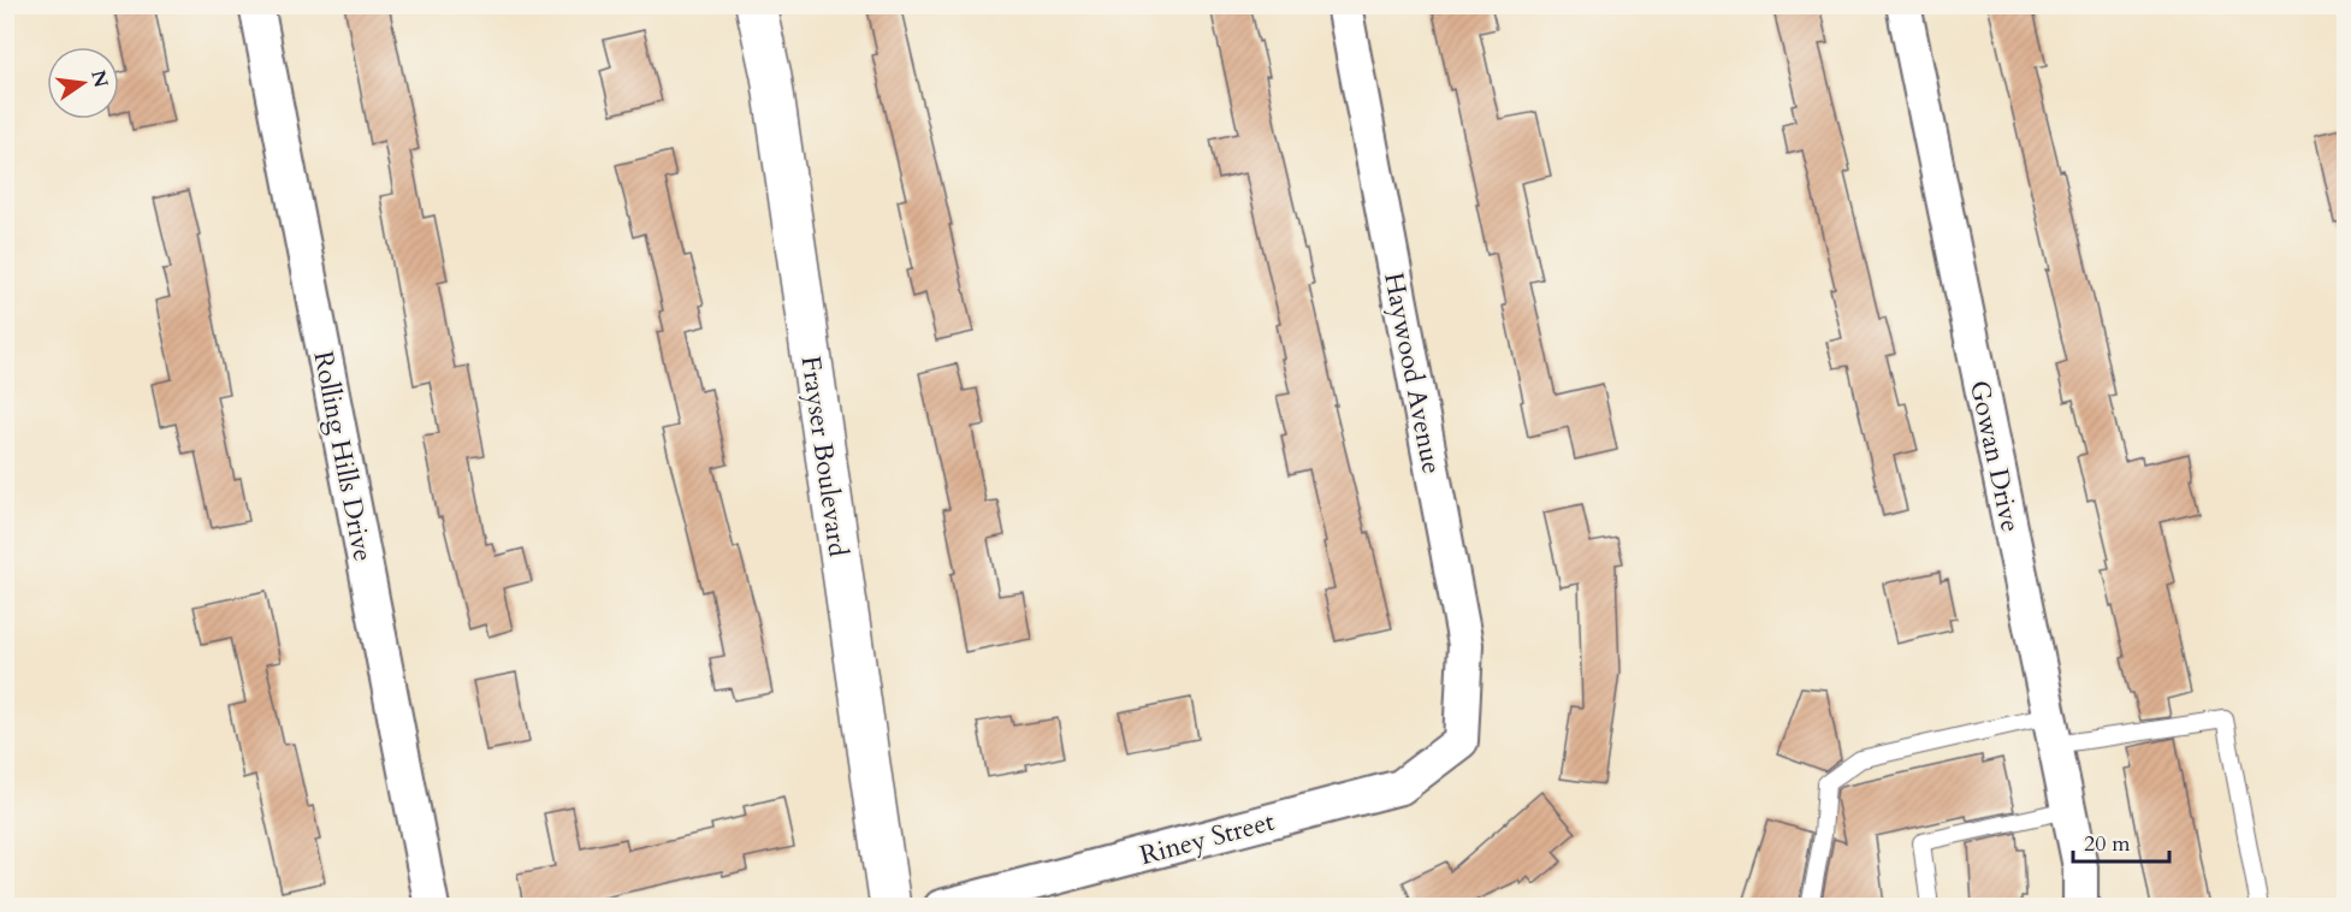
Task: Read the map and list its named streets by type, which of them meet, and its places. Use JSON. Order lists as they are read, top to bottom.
{
  "streets": {
    "main road": ["Frayser Boulevard"],
    "street": [
      "Haywood Avenue",
      "Rolling Hills Drive",
      "Gowan Drive",
      "Riney Street"
    ]
  },
  "crossings": [
    ["Haywood Avenue", "Riney Street"]
  ],
  "scale_bar": "20 m",
  "north": "right"
}
